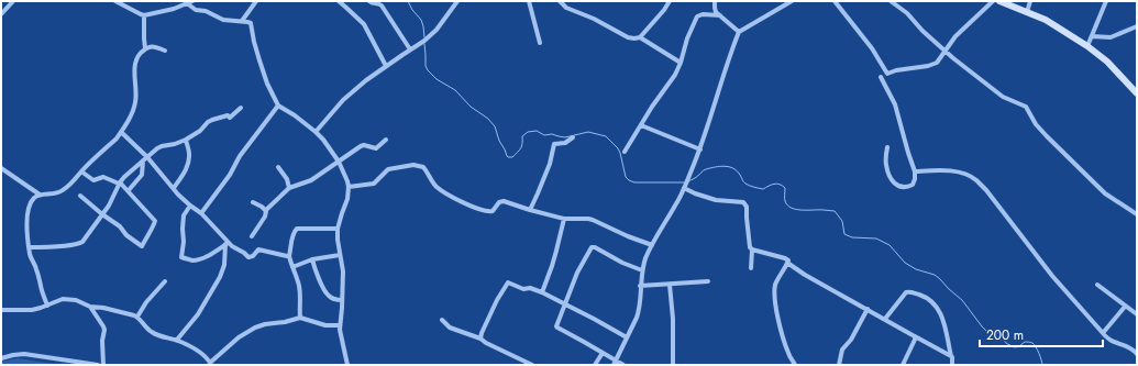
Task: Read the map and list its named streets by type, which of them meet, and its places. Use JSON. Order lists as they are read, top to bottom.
{
  "scale_bar": "200 m"
}
